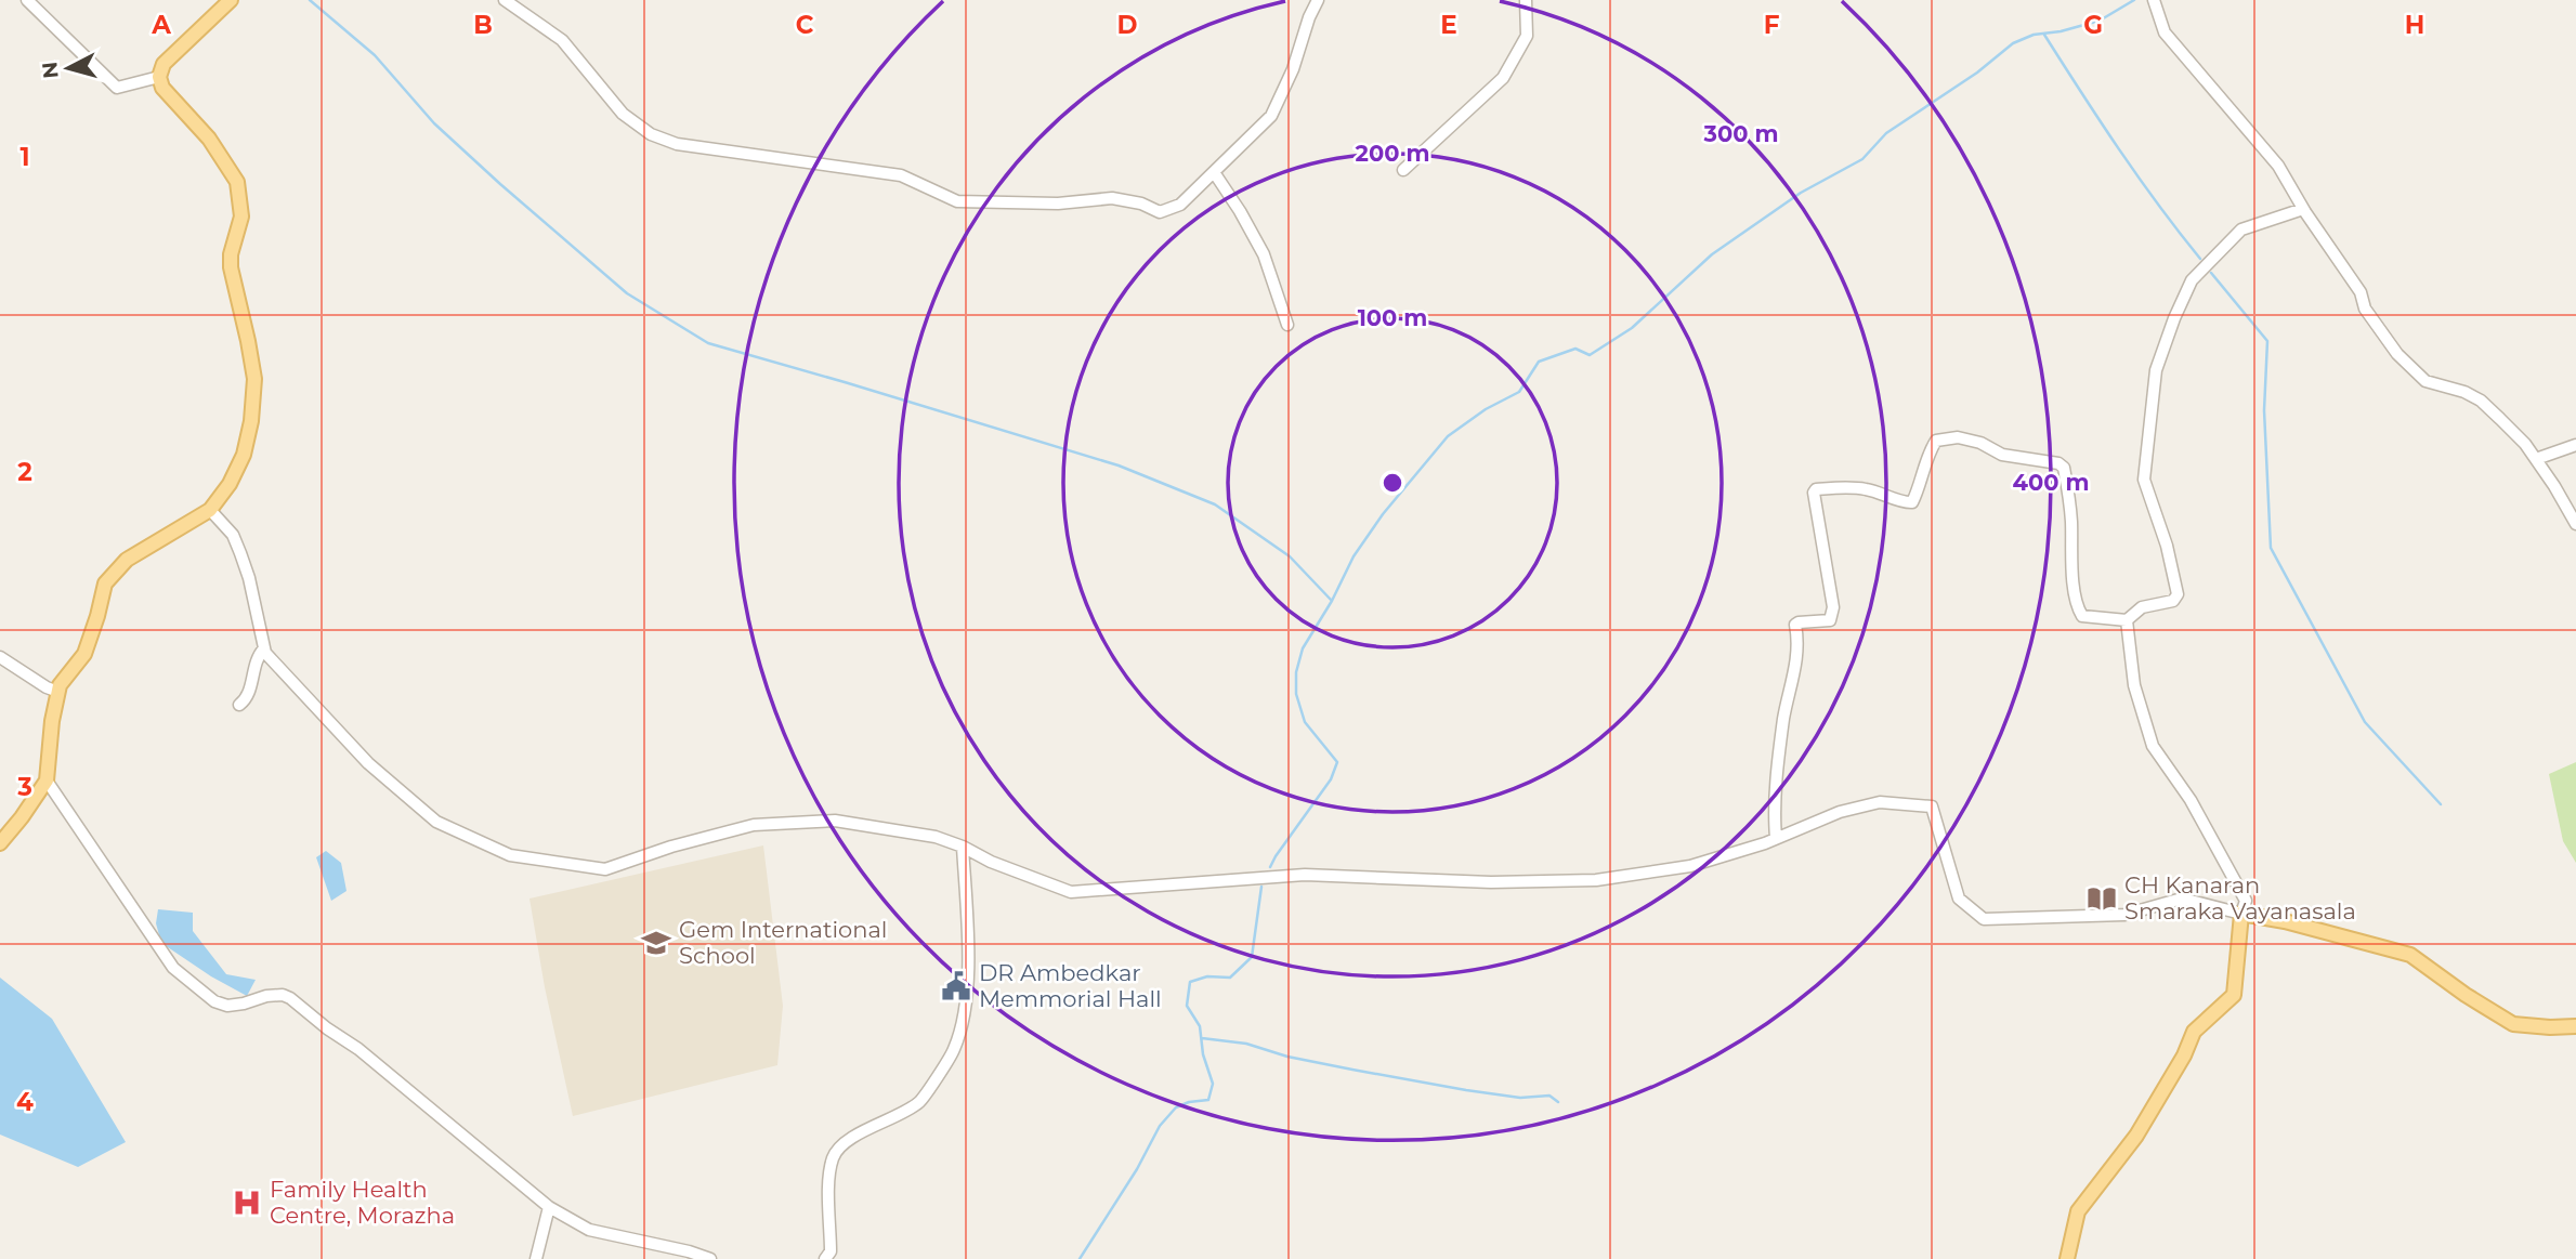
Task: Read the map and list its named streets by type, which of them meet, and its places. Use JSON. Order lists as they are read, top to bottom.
{
  "places": {
    "library": ["CH Kanaran Smaraka Vayanasala"],
    "school or university": ["Gem International School"],
    "public building": ["DR Ambedkar Memmorial Hall"],
    "hospital": ["Family Health Centre, Morazha"]
  },
  "north": "left",
  "grid": {
    "columns": [
      "A",
      "B",
      "C",
      "D",
      "E",
      "F",
      "G",
      "H"
    ],
    "rows": [
      "1",
      "2",
      "3",
      "4"
    ]
  },
  "rings": [
    "300 m",
    "200 m",
    "100 m",
    "400 m"
  ]
}
